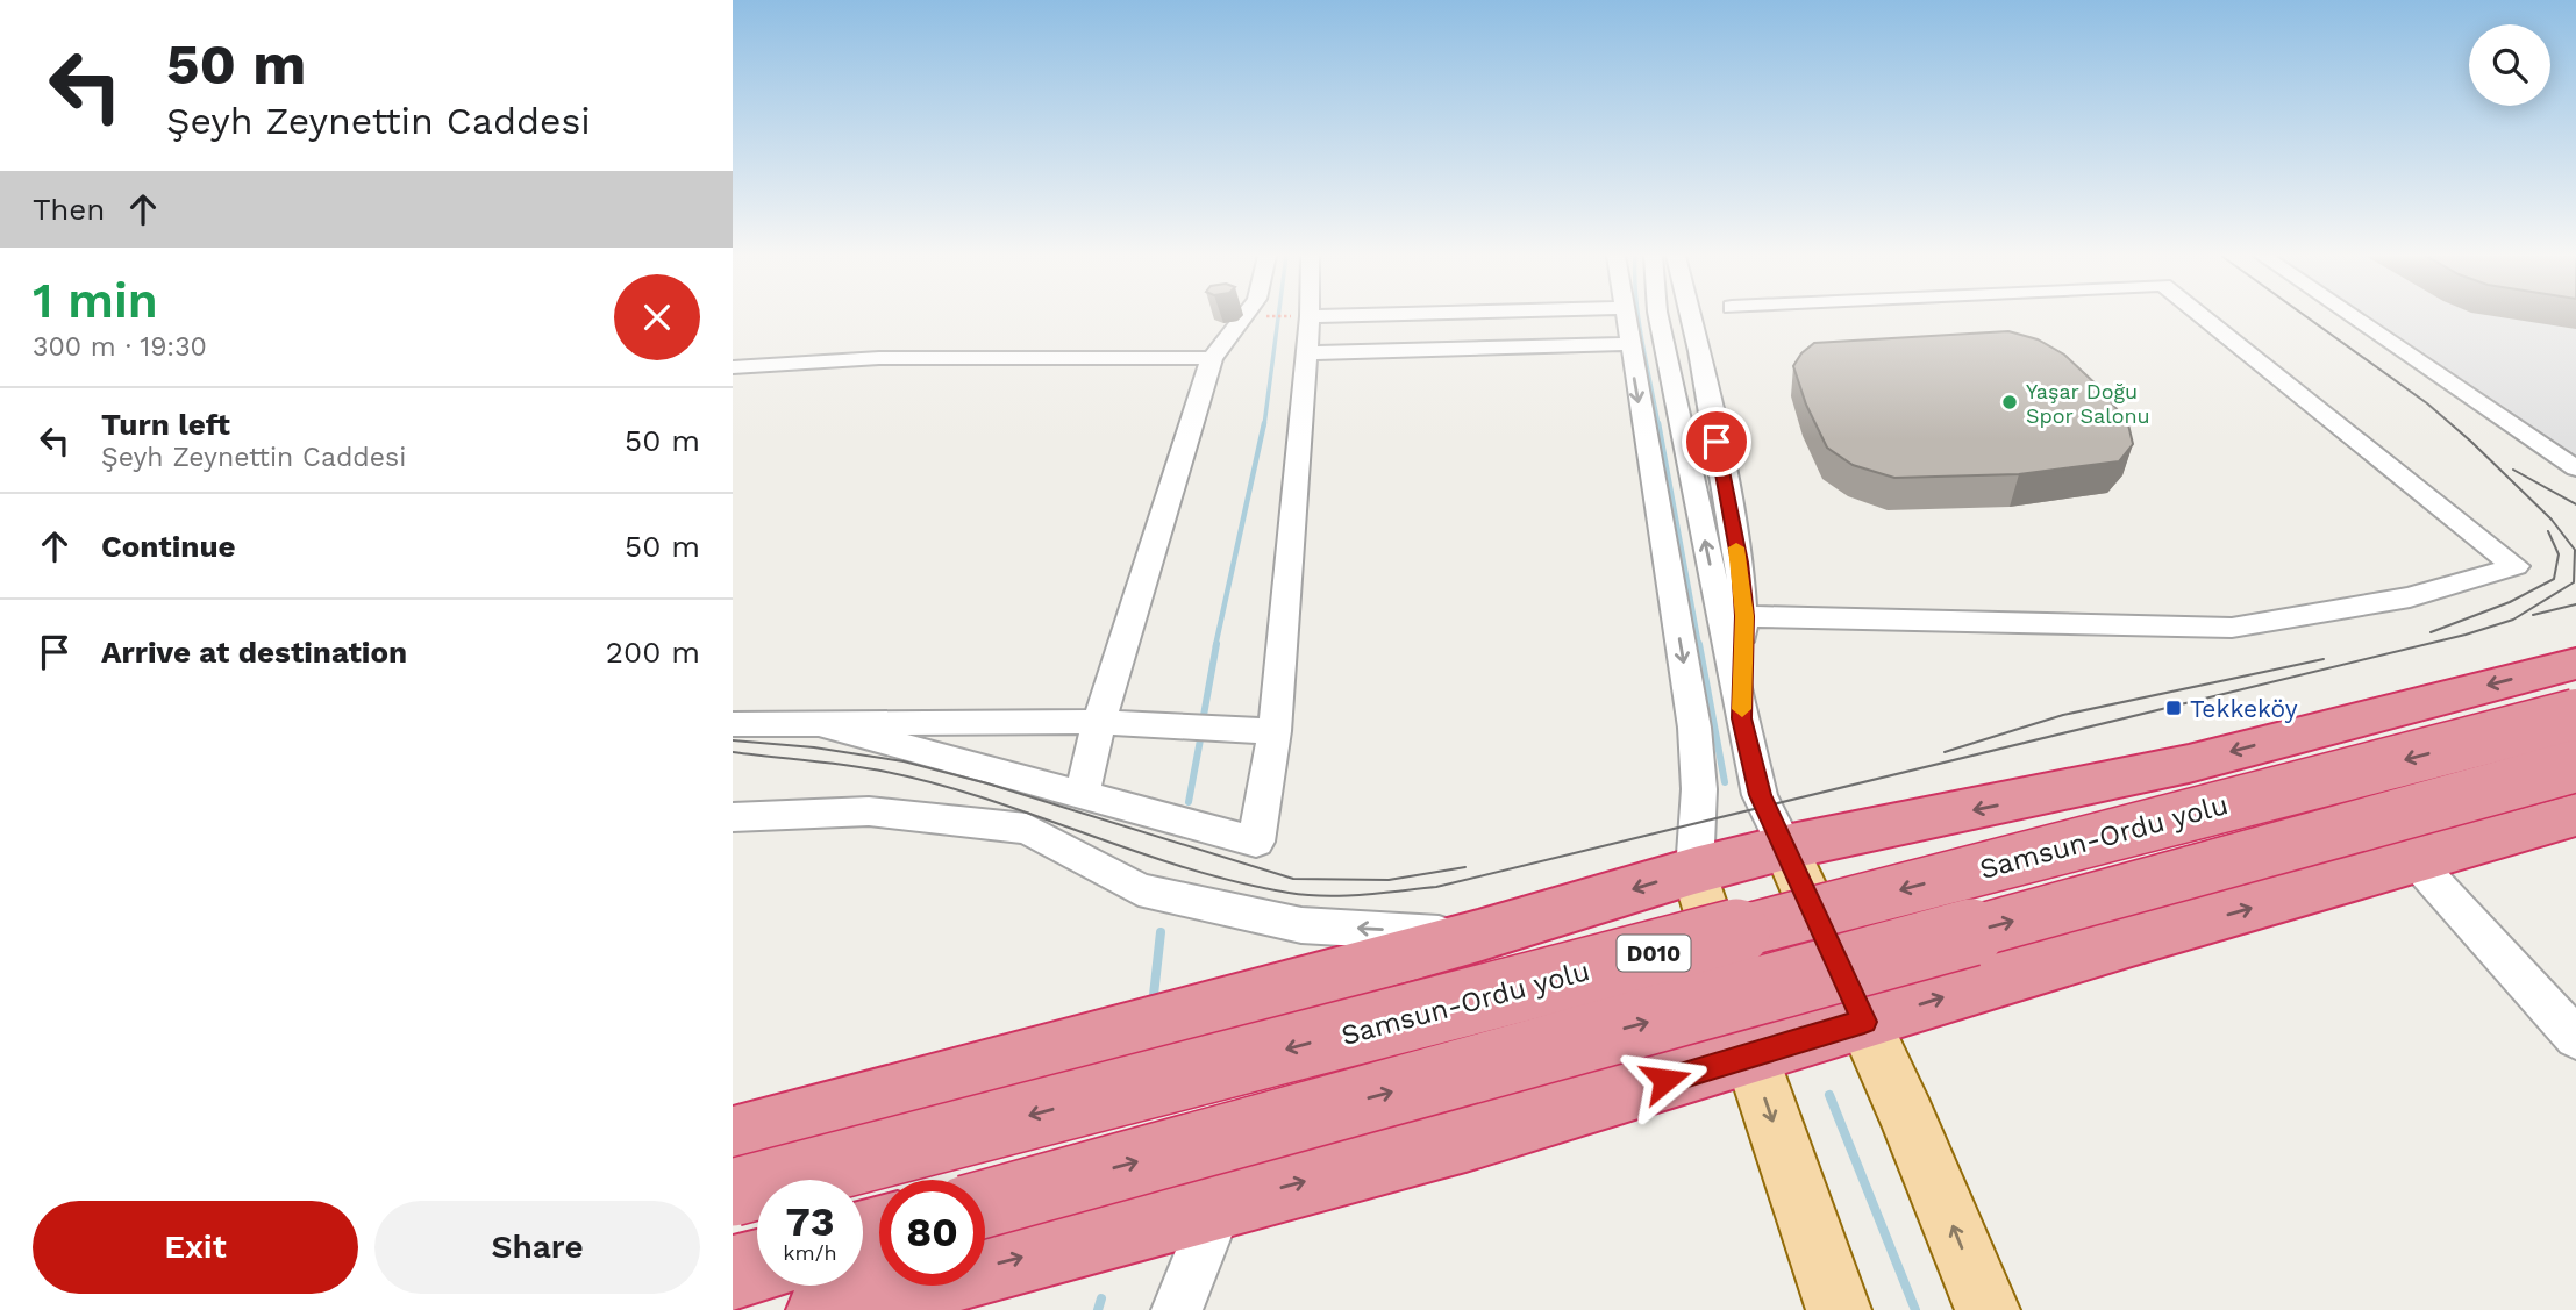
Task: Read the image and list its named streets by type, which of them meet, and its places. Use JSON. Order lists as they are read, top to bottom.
{
  "streets": {
    "highway": ["Samsun-Ordu yolu", "D010"]
  },
  "places": {
    "other": ["Yaşar Doğu Spor Salonu"],
    "transit": ["Tekkeköy"]
  },
  "page": {
    "turn": ["50 m", "Şeyh Zeynettin Caddesi"],
    "then": "Then",
    "heading": ["1 min", "300 m · 19:30"],
    "list": [
      {
        "name": "Turn left",
        "note": "Şeyh Zeynettin Caddesi",
        "value": "50 m"
      },
      {
        "name": "Continue",
        "value": "50 m"
      },
      {
        "name": "Arrive at destination",
        "value": "200 m"
      }
    ],
    "speed": "73 km/h",
    "limit": "80",
    "buttons": ["Exit", "Share"]
  }
}
